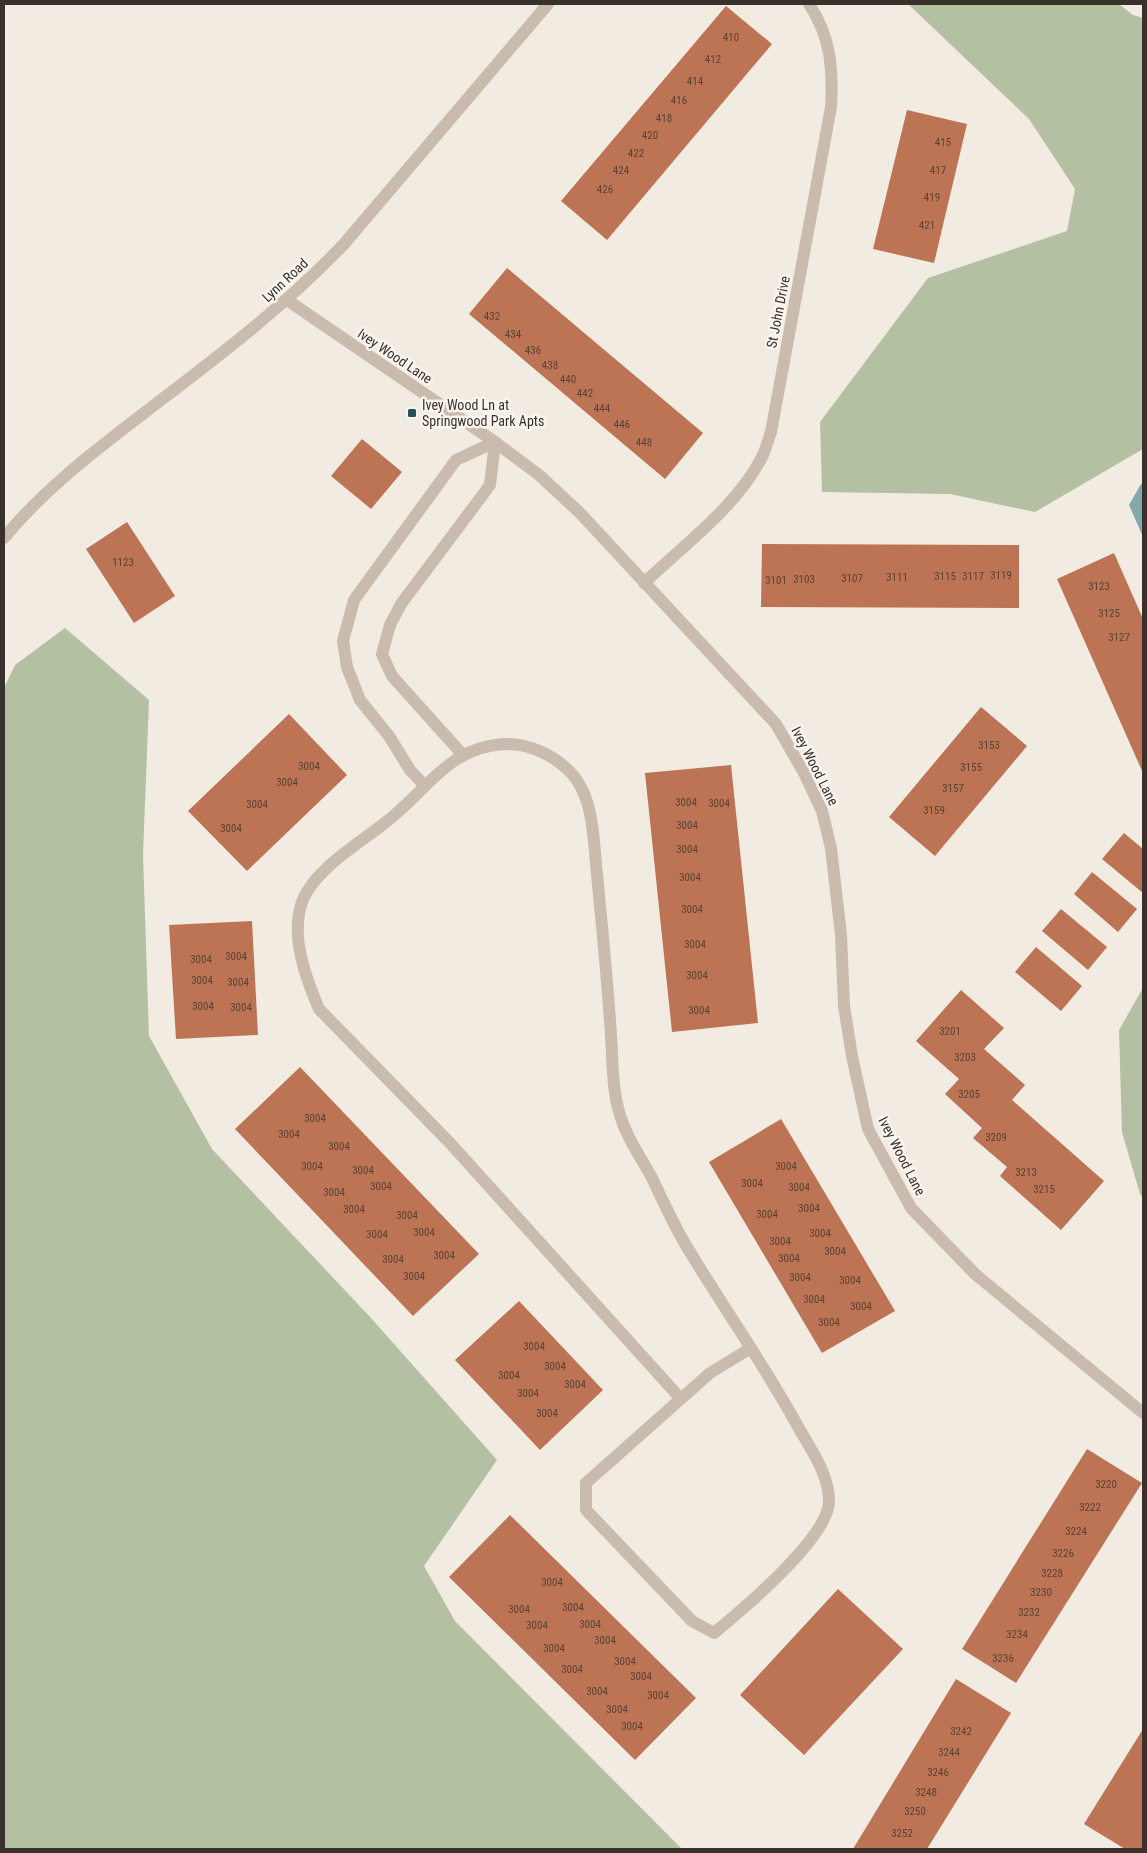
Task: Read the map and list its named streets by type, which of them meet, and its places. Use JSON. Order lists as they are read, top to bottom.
{
  "streets": {
    "street": ["Lynn Road", "St John Drive", "Ivey Wood Lane"]
  },
  "crossings": [
    ["Lynn Road", "Ivey Wood Lane"],
    ["St John Drive", "Ivey Wood Lane"]
  ],
  "places": {
    "transit": ["Ivey Wood Ln at Springwood Park Apts"]
  },
  "house_numbers": [
    "410",
    "412",
    "414",
    "416",
    "418",
    "420",
    "415",
    "422",
    "424",
    "417",
    "426",
    "419",
    "421",
    "432",
    "434",
    "436",
    "438",
    "440",
    "442",
    "444",
    "446",
    "448",
    "1123",
    "3119",
    "3115",
    "3117",
    "3111",
    "3107",
    "3103",
    "3101",
    "3123",
    "3125",
    "3127",
    "3153",
    "3004",
    "3155",
    "3004",
    "3157",
    "3004",
    "3004",
    "3004",
    "3159",
    "3004",
    "3004",
    "3004",
    "3004",
    "3004",
    "3004",
    "3004",
    "3004",
    "3004",
    "3004",
    "3004",
    "3004",
    "3004",
    "3004",
    "3201",
    "3203",
    "3205",
    "3004",
    "3004",
    "3209",
    "3004",
    "3004",
    "3004",
    "3004",
    "3213",
    "3004",
    "3004",
    "3004",
    "3215",
    "3004",
    "3004",
    "3004",
    "3004",
    "3004",
    "3004",
    "3004",
    "3004",
    "3004",
    "3004",
    "3004",
    "3004",
    "3004",
    "3004",
    "3004",
    "3004",
    "3004",
    "3004",
    "3004",
    "3004",
    "3004",
    "3004",
    "3004",
    "3004",
    "3004",
    "3220",
    "3222",
    "3224",
    "3226",
    "3228",
    "3004",
    "3230",
    "3004",
    "3004",
    "3232",
    "3004",
    "3004",
    "3234",
    "3004",
    "3004",
    "3236",
    "3004",
    "3004",
    "3004",
    "3004",
    "3004",
    "3004",
    "3004",
    "3242",
    "3244",
    "3246",
    "3248",
    "3250",
    "3252"
  ]
}
